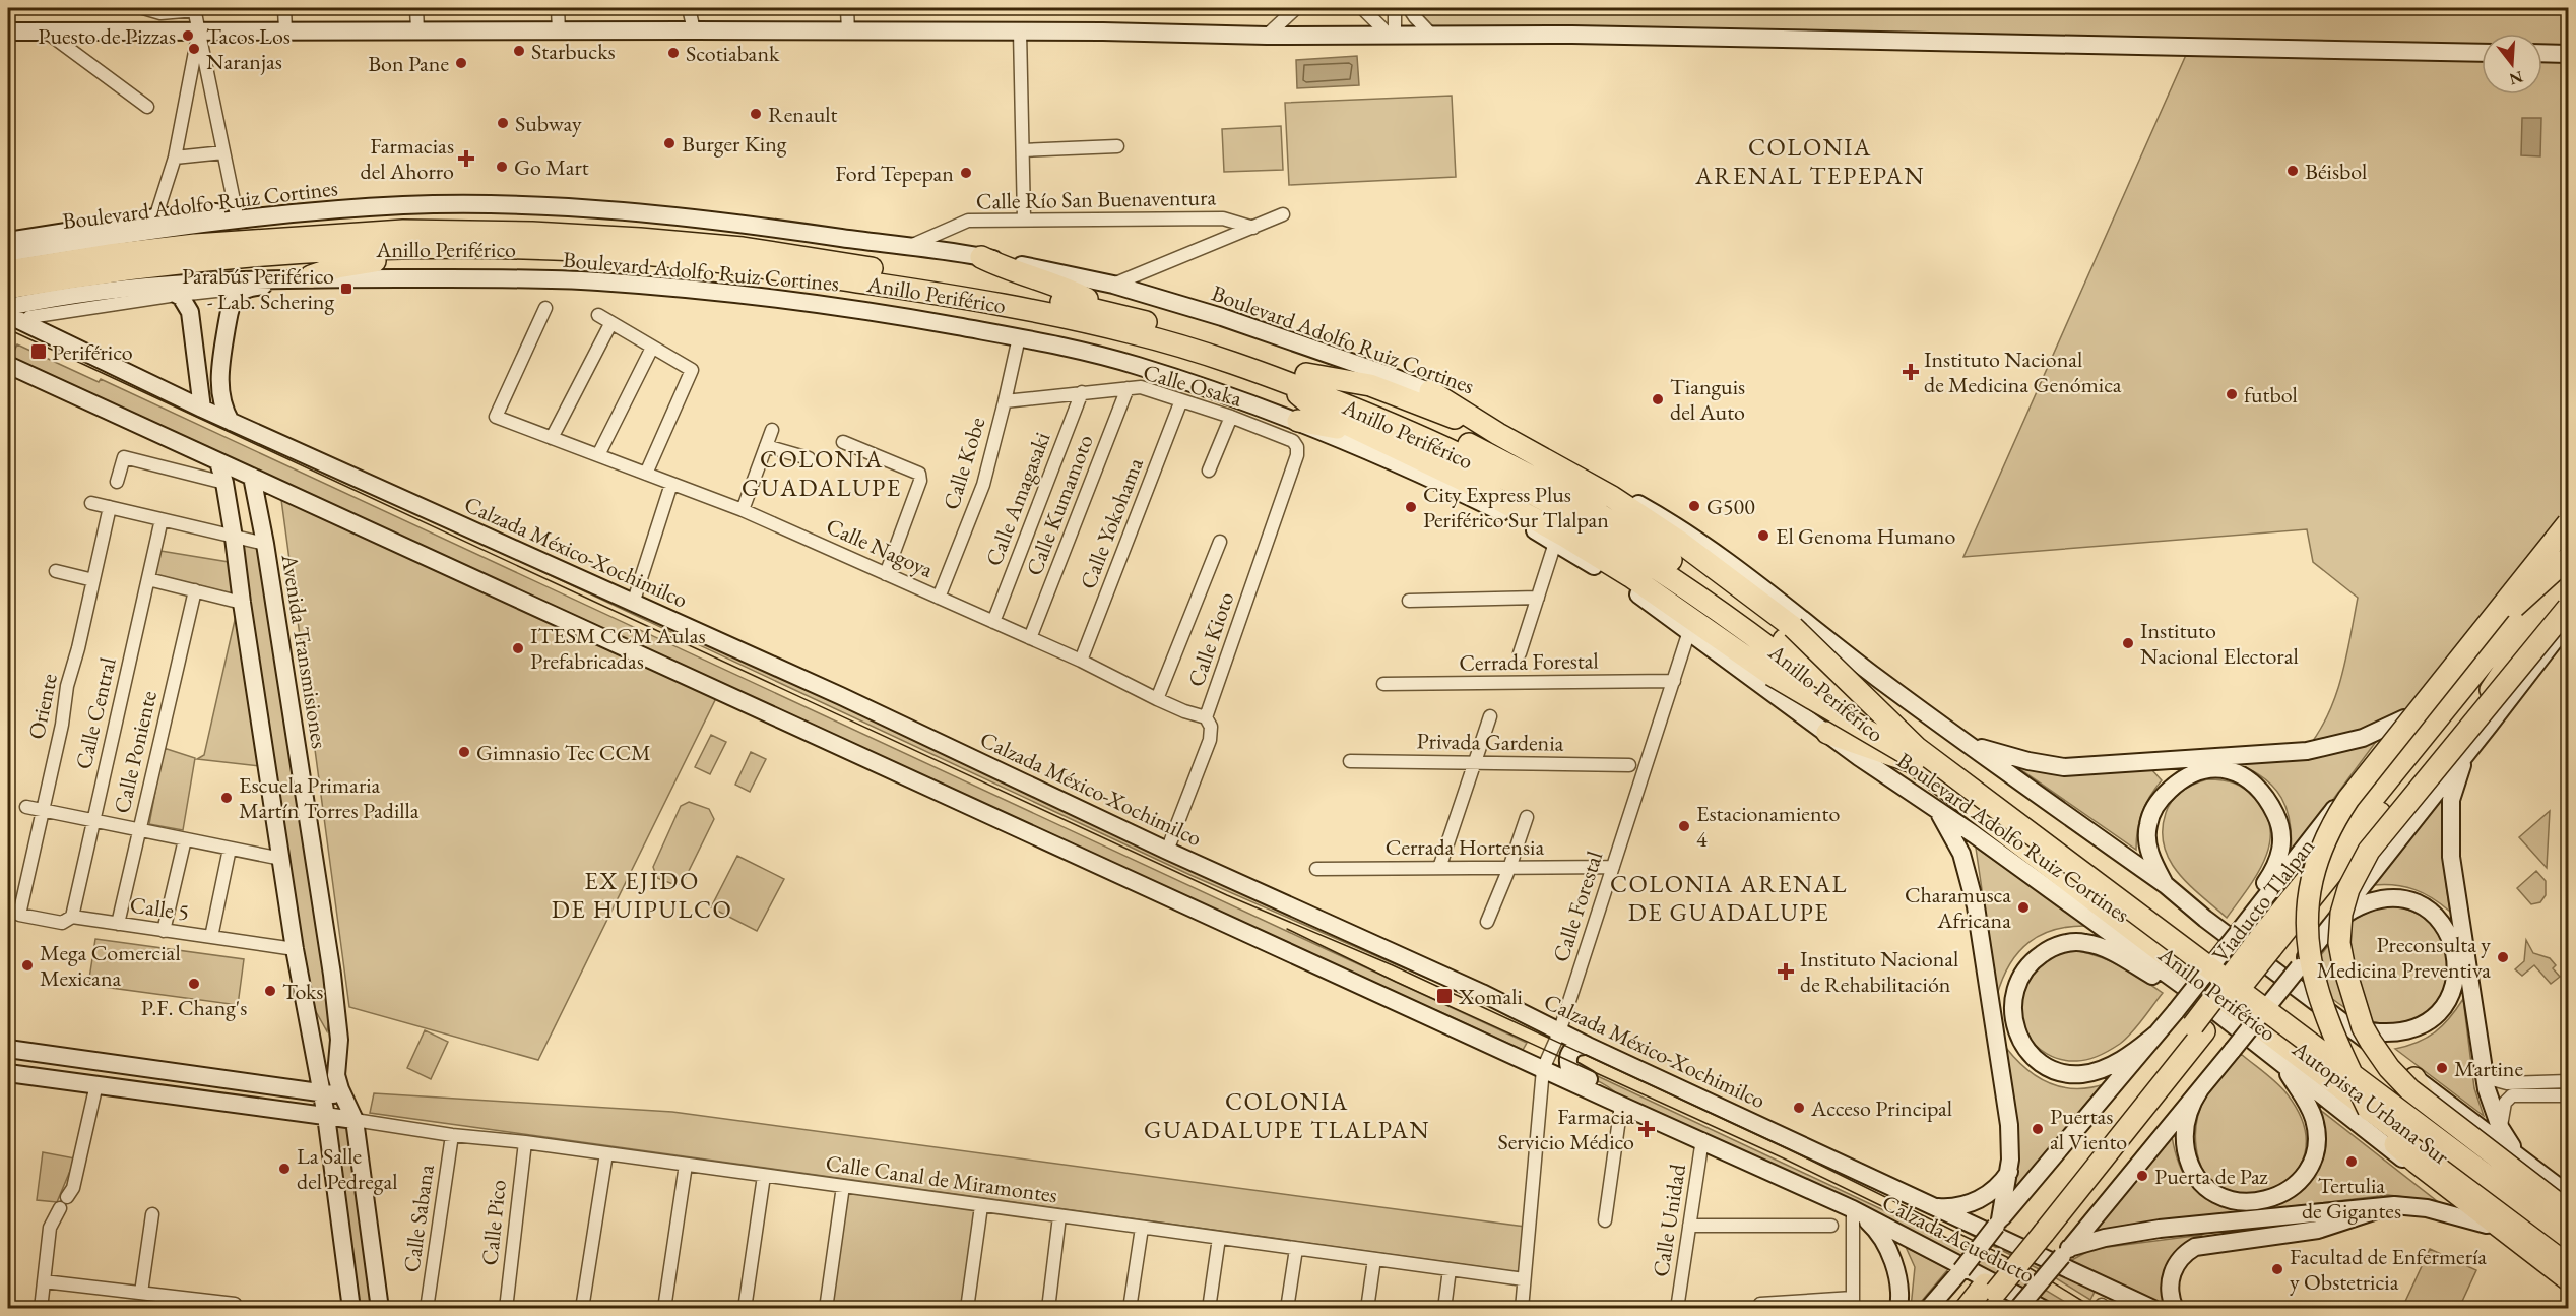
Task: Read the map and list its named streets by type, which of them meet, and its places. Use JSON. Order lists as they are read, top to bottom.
{
  "streets": {
    "highway": ["Anillo Periférico", "Viaducto Tlalpan", "Autopista Urbana Sur"],
    "main road": [
      "Boulevard Adolfo Ruiz Cortines",
      "Calzada México-Xochimilco",
      "Avenida Transmisiones",
      "Calzada Acueducto"
    ],
    "street": [
      "Calle Río San Buenaventura",
      "Calle Osaka",
      "Calle Kobe",
      "Calle Amagasaki",
      "Calle Kumamoto",
      "Calle Yokohama",
      "Calle Nagoya",
      "Calle Kioto",
      "Cerrada Forestal",
      "Oriente",
      "Calle Central",
      "Privada Gardenia",
      "Calle Poniente",
      "Cerrada Hortensia",
      "Calle Forestal",
      "Calle 5",
      "Calle Canal de Miramontes",
      "Calle Sabana",
      "Calle Unidad",
      "Calle Pico"
    ]
  },
  "crossings": [
    ["Calle Río San Buenaventura", "Boulevard Adolfo Ruiz Cortines"],
    ["Boulevard Adolfo Ruiz Cortines", "Anillo Periférico"],
    ["Boulevard Adolfo Ruiz Cortines", "Calle Osaka"],
    ["Boulevard Adolfo Ruiz Cortines", "Calle Kobe"],
    ["Boulevard Adolfo Ruiz Cortines", "Calle Kioto"],
    ["Boulevard Adolfo Ruiz Cortines", "Calle Forestal"],
    ["Anillo Periférico", "Autopista Urbana Sur"],
    ["Calle Osaka", "Calle Kobe"],
    ["Calle Osaka", "Calle Amagasaki"],
    ["Calle Osaka", "Calle Kumamoto"],
    ["Calle Osaka", "Calle Yokohama"],
    ["Calle Osaka", "Calle Kioto"],
    ["Calle Kobe", "Calle Nagoya"],
    ["Calle Amagasaki", "Calle Nagoya"],
    ["Calle Kumamoto", "Calle Nagoya"],
    ["Calle Yokohama", "Calle Nagoya"],
    ["Calle Nagoya", "Calle Kioto"],
    ["Calzada México-Xochimilco", "Calle Kioto"],
    ["Calzada México-Xochimilco", "Calle Forestal"],
    ["Avenida Transmisiones", "Calle Canal de Miramontes"],
    ["Cerrada Forestal", "Calle Forestal"],
    ["Oriente", "Calle 5"],
    ["Calle Central", "Calle 5"],
    ["Calle Poniente", "Calle 5"],
    ["Cerrada Hortensia", "Calle Forestal"],
    ["Calle Forestal", "Calle Canal de Miramontes"],
    ["Calle Canal de Miramontes", "Calle Sabana"],
    ["Calle Canal de Miramontes", "Calle Pico"]
  ],
  "districts": [
    "COLONIA ARENAL TEPEPAN",
    "COLONIA GUADALUPE",
    "EX EJIDO DE HUIPULCO",
    "COLONIA ARENAL DE GUADALUPE",
    "COLONIA GUADALUPE TLALPAN"
  ],
  "places": {
    "other": [
      "Puesto de Pizzas",
      "Tacos Los Naranjas",
      "Starbucks",
      "Scotiabank",
      "Bon Pane",
      "Renault",
      "Subway",
      "Burger King",
      "Go Mart",
      "Béisbol",
      "Ford Tepepan",
      "futbol",
      "Tianguis del Auto",
      "G500",
      "City Express Plus Periférico Sur Tlalpan",
      "El Genoma Humano",
      "Instituto Nacional Electoral",
      "ITESM CCM Aulas Prefabricadas",
      "Gimnasio Tec CCM",
      "Escuela Primaria Martín Torres Padilla",
      "Estacionamiento 4",
      "Charamusca Africana",
      "Preconsulta y Medicina Preventiva",
      "Mega Comercial Mexicana",
      "P.F. Chang's",
      "Toks",
      "Martine",
      "Acceso Principal",
      "Puertas al Viento",
      "Tertulia de Gigantes",
      "La Salle del Pedregal",
      "Puerta de Paz",
      "Facultad de Enfermería y Obstetricia"
    ],
    "health": [
      "Farmacias del Ahorro",
      "Instituto Nacional de Medicina Genómica",
      "Instituto Nacional de Rehabilitación",
      "Farmacia Servicio Médico"
    ],
    "transit": ["Parabús Periférico - Lab. Schering", "Periférico", "Xomali"]
  },
  "north": "bottom"
}
